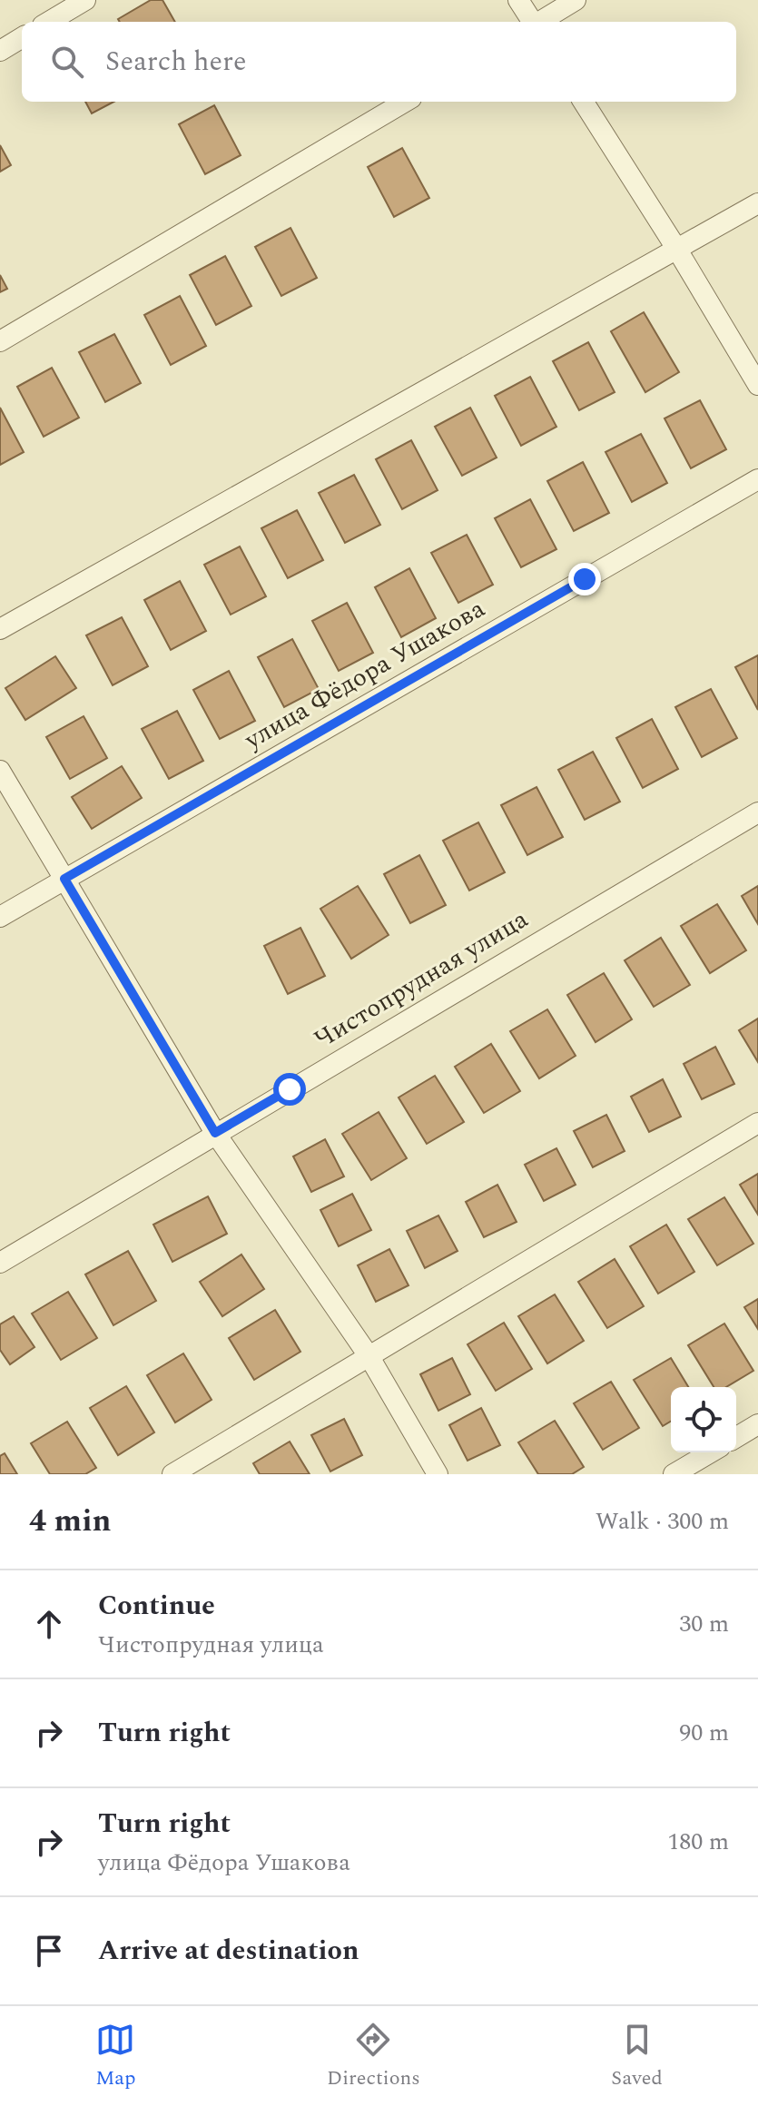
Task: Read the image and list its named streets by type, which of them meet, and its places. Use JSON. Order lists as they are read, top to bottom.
{
  "streets": {
    "street": ["улица Фёдора Ушакова", "Чистопрудная улица"]
  },
  "page": {
    "search": "Search here",
    "heading": ["4 min", "Walk · 300 m"],
    "list": [
      ["Continue", "Чистопрудная улица", "30 m"],
      ["Turn right", "90 m"],
      ["Turn right", "улица Фёдора Ушакова", "180 m"],
      "Arrive at destination"
    ],
    "nav": ["Map", "Directions", "Saved"]
  }
}
